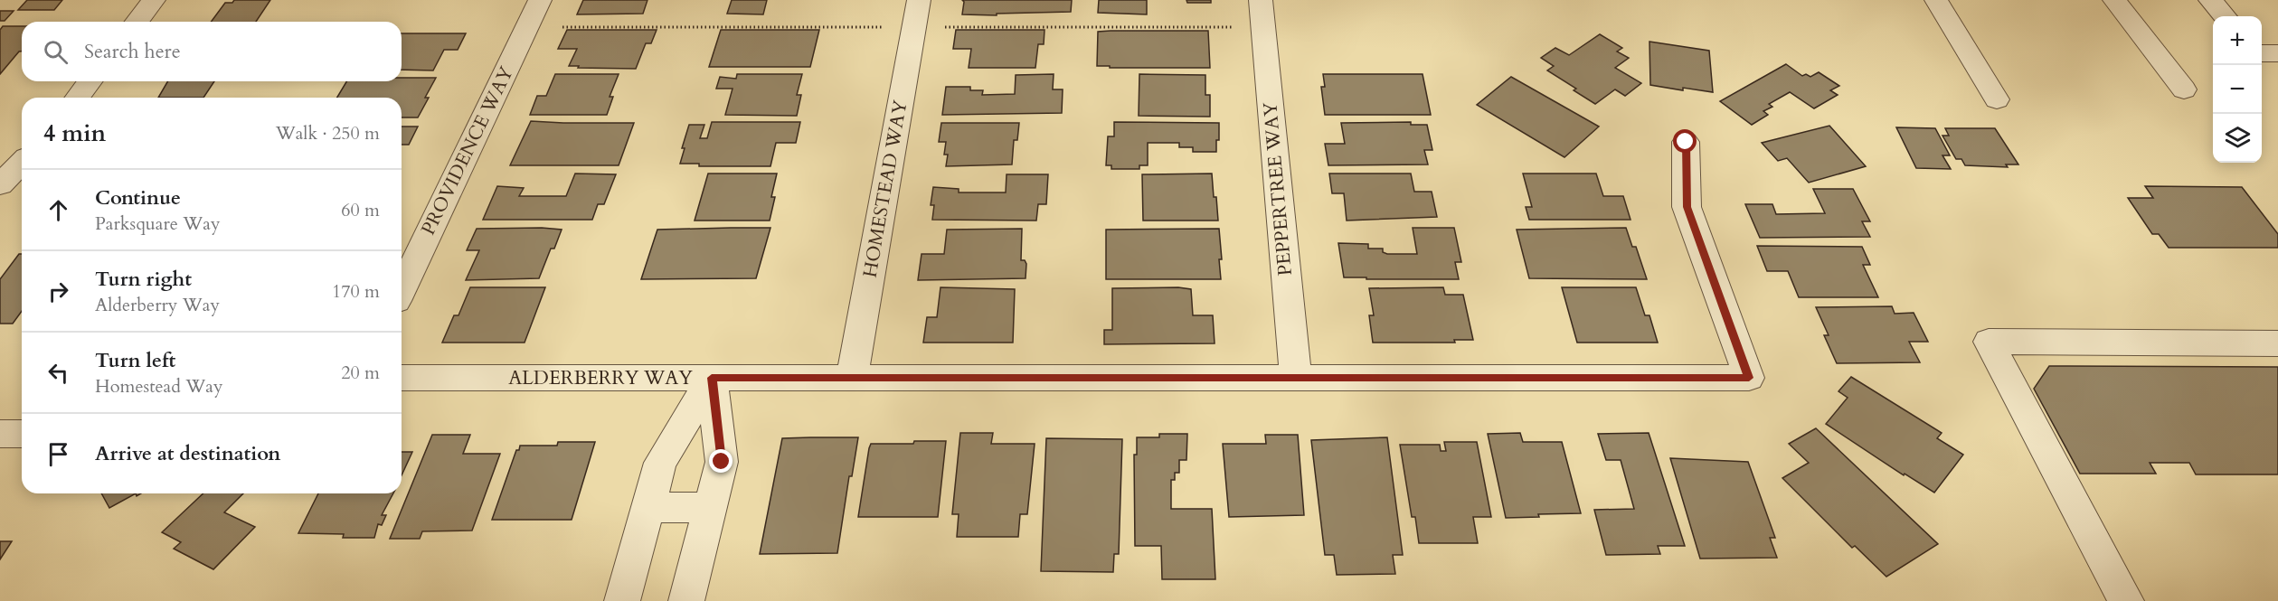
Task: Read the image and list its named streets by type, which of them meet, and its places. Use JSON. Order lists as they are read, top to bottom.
{
  "streets": {
    "street": [
      "PROVIDENCE WAY",
      "HOMESTEAD WAY",
      "PEPPERTREE WAY",
      "ALDERBERRY WAY"
    ]
  },
  "crossings": [
    ["HOMESTEAD WAY", "ALDERBERRY WAY"],
    ["PEPPERTREE WAY", "ALDERBERRY WAY"]
  ],
  "page": {
    "map_buttons": ["+", "−"],
    "search": "Search here",
    "heading": ["4 min", "Walk · 250 m"],
    "list": [
      ["Continue", "Parksquare Way", "60 m"],
      ["Turn right", "Alderberry Way", "170 m"],
      ["Turn left", "Homestead Way", "20 m"],
      "Arrive at destination"
    ]
  }
}
